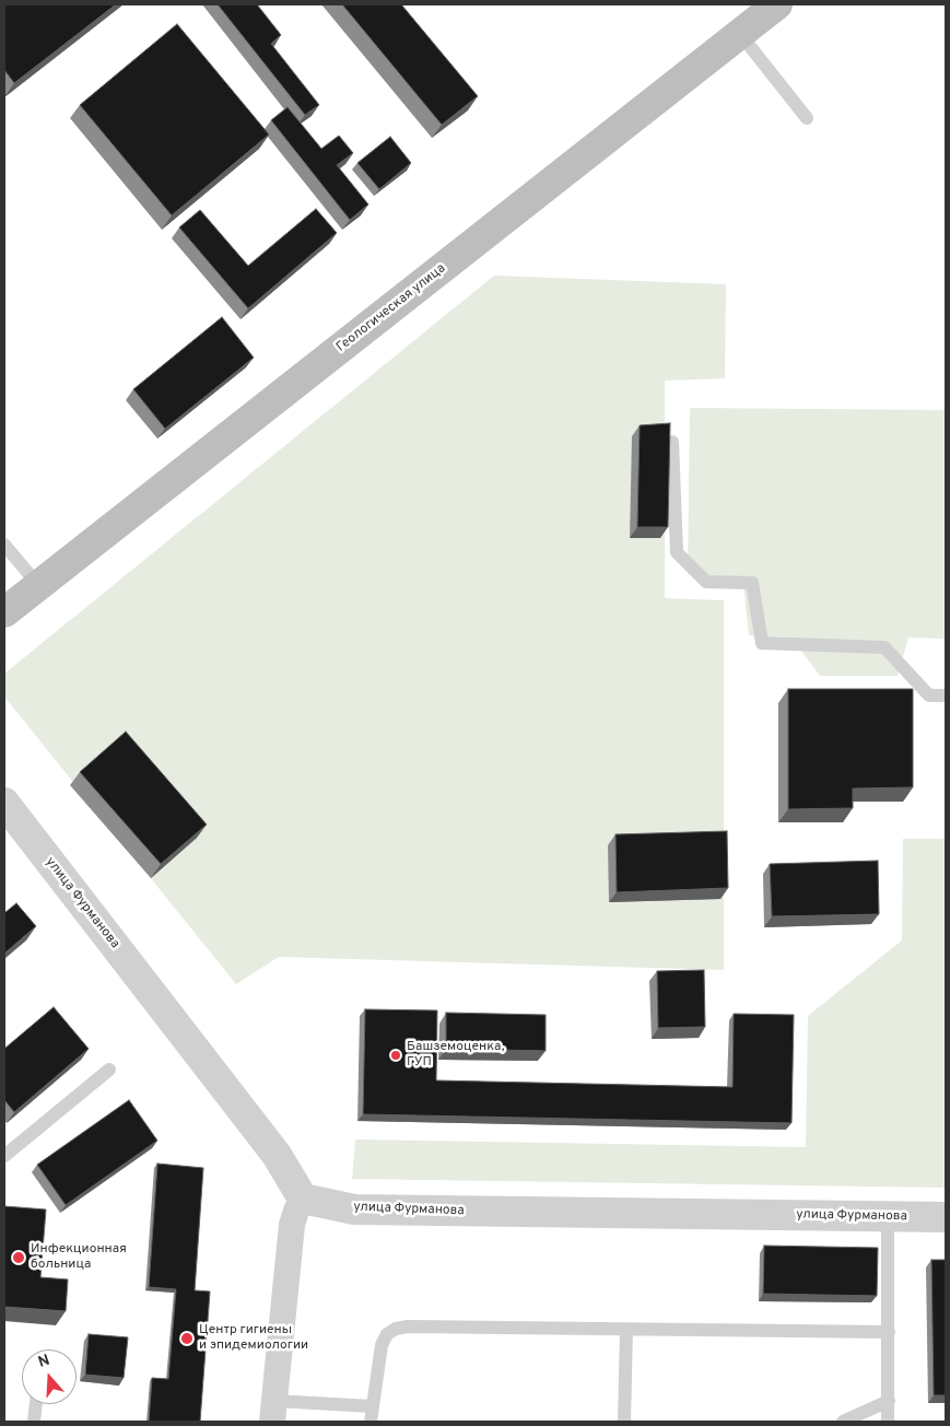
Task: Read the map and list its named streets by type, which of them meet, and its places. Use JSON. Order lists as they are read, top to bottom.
{
  "streets": {
    "main road": ["Геологическая улица"],
    "street": ["улица Фурманова"]
  },
  "places": ["Башземоценка, ГУП", "Инфекционная больница", "Центр гигиены и эпидемиологии"],
  "north": "top"
}
